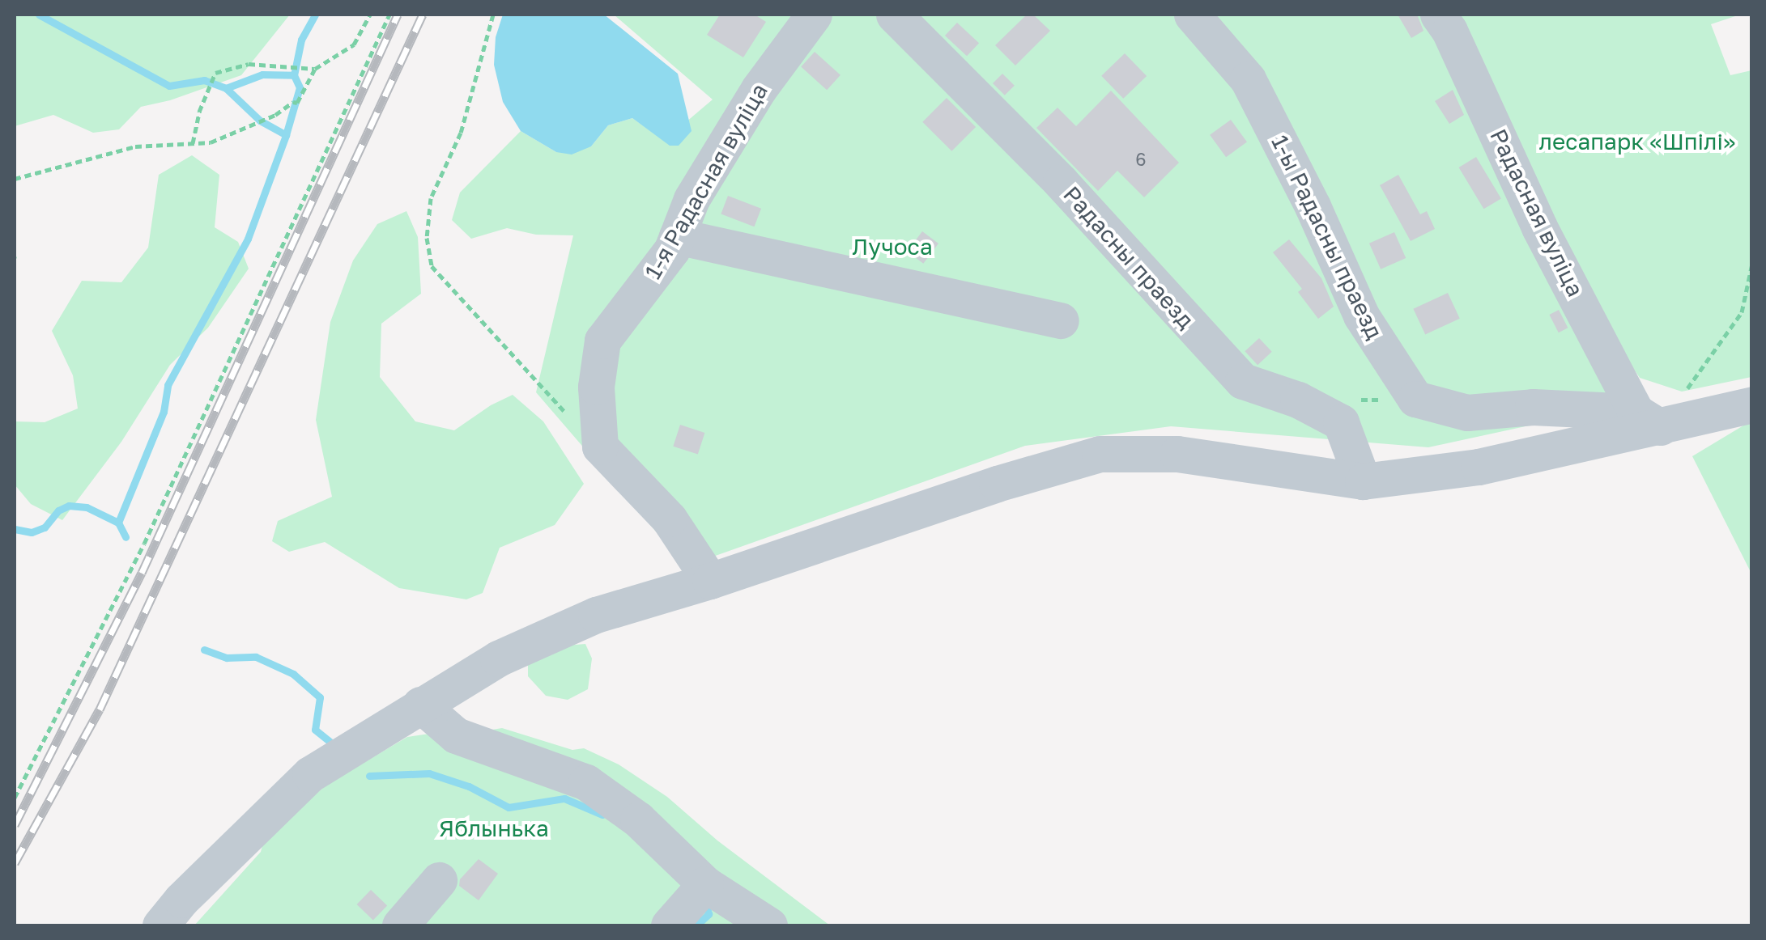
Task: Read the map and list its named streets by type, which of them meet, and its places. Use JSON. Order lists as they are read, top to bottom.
{
  "streets": {
    "street": [
      "1-я Радасная вуліца",
      "Радасная вуліца",
      "1-ы Радасны праезд",
      "Радасны праезд"
    ]
  },
  "crossings": [
    ["Радасная вуліца", "1-ы Радасны праезд"]
  ],
  "parks": ["лесапарк «Шпілі»", "Лучоса", "Яблынька"],
  "house_numbers": ["6"]
}
